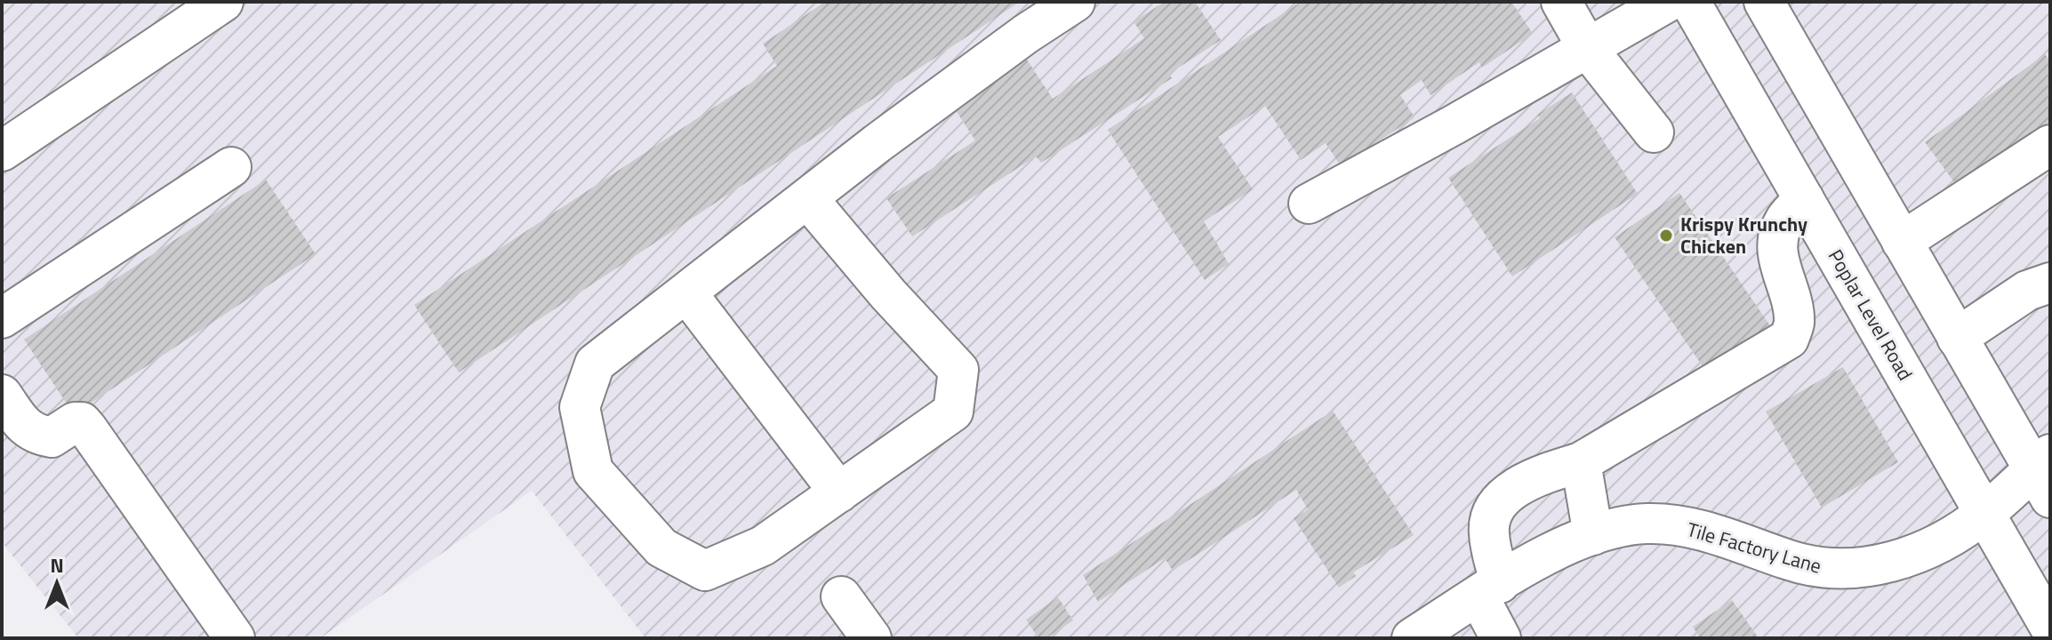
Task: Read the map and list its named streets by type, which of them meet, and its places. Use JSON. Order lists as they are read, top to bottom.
{
  "streets": {
    "main road": ["Poplar Level Road", "Tile Factory Lane"]
  },
  "crossings": [
    ["Poplar Level Road", "Tile Factory Lane"]
  ],
  "places": ["Krispy Krunchy Chicken"],
  "north": "top"
}
